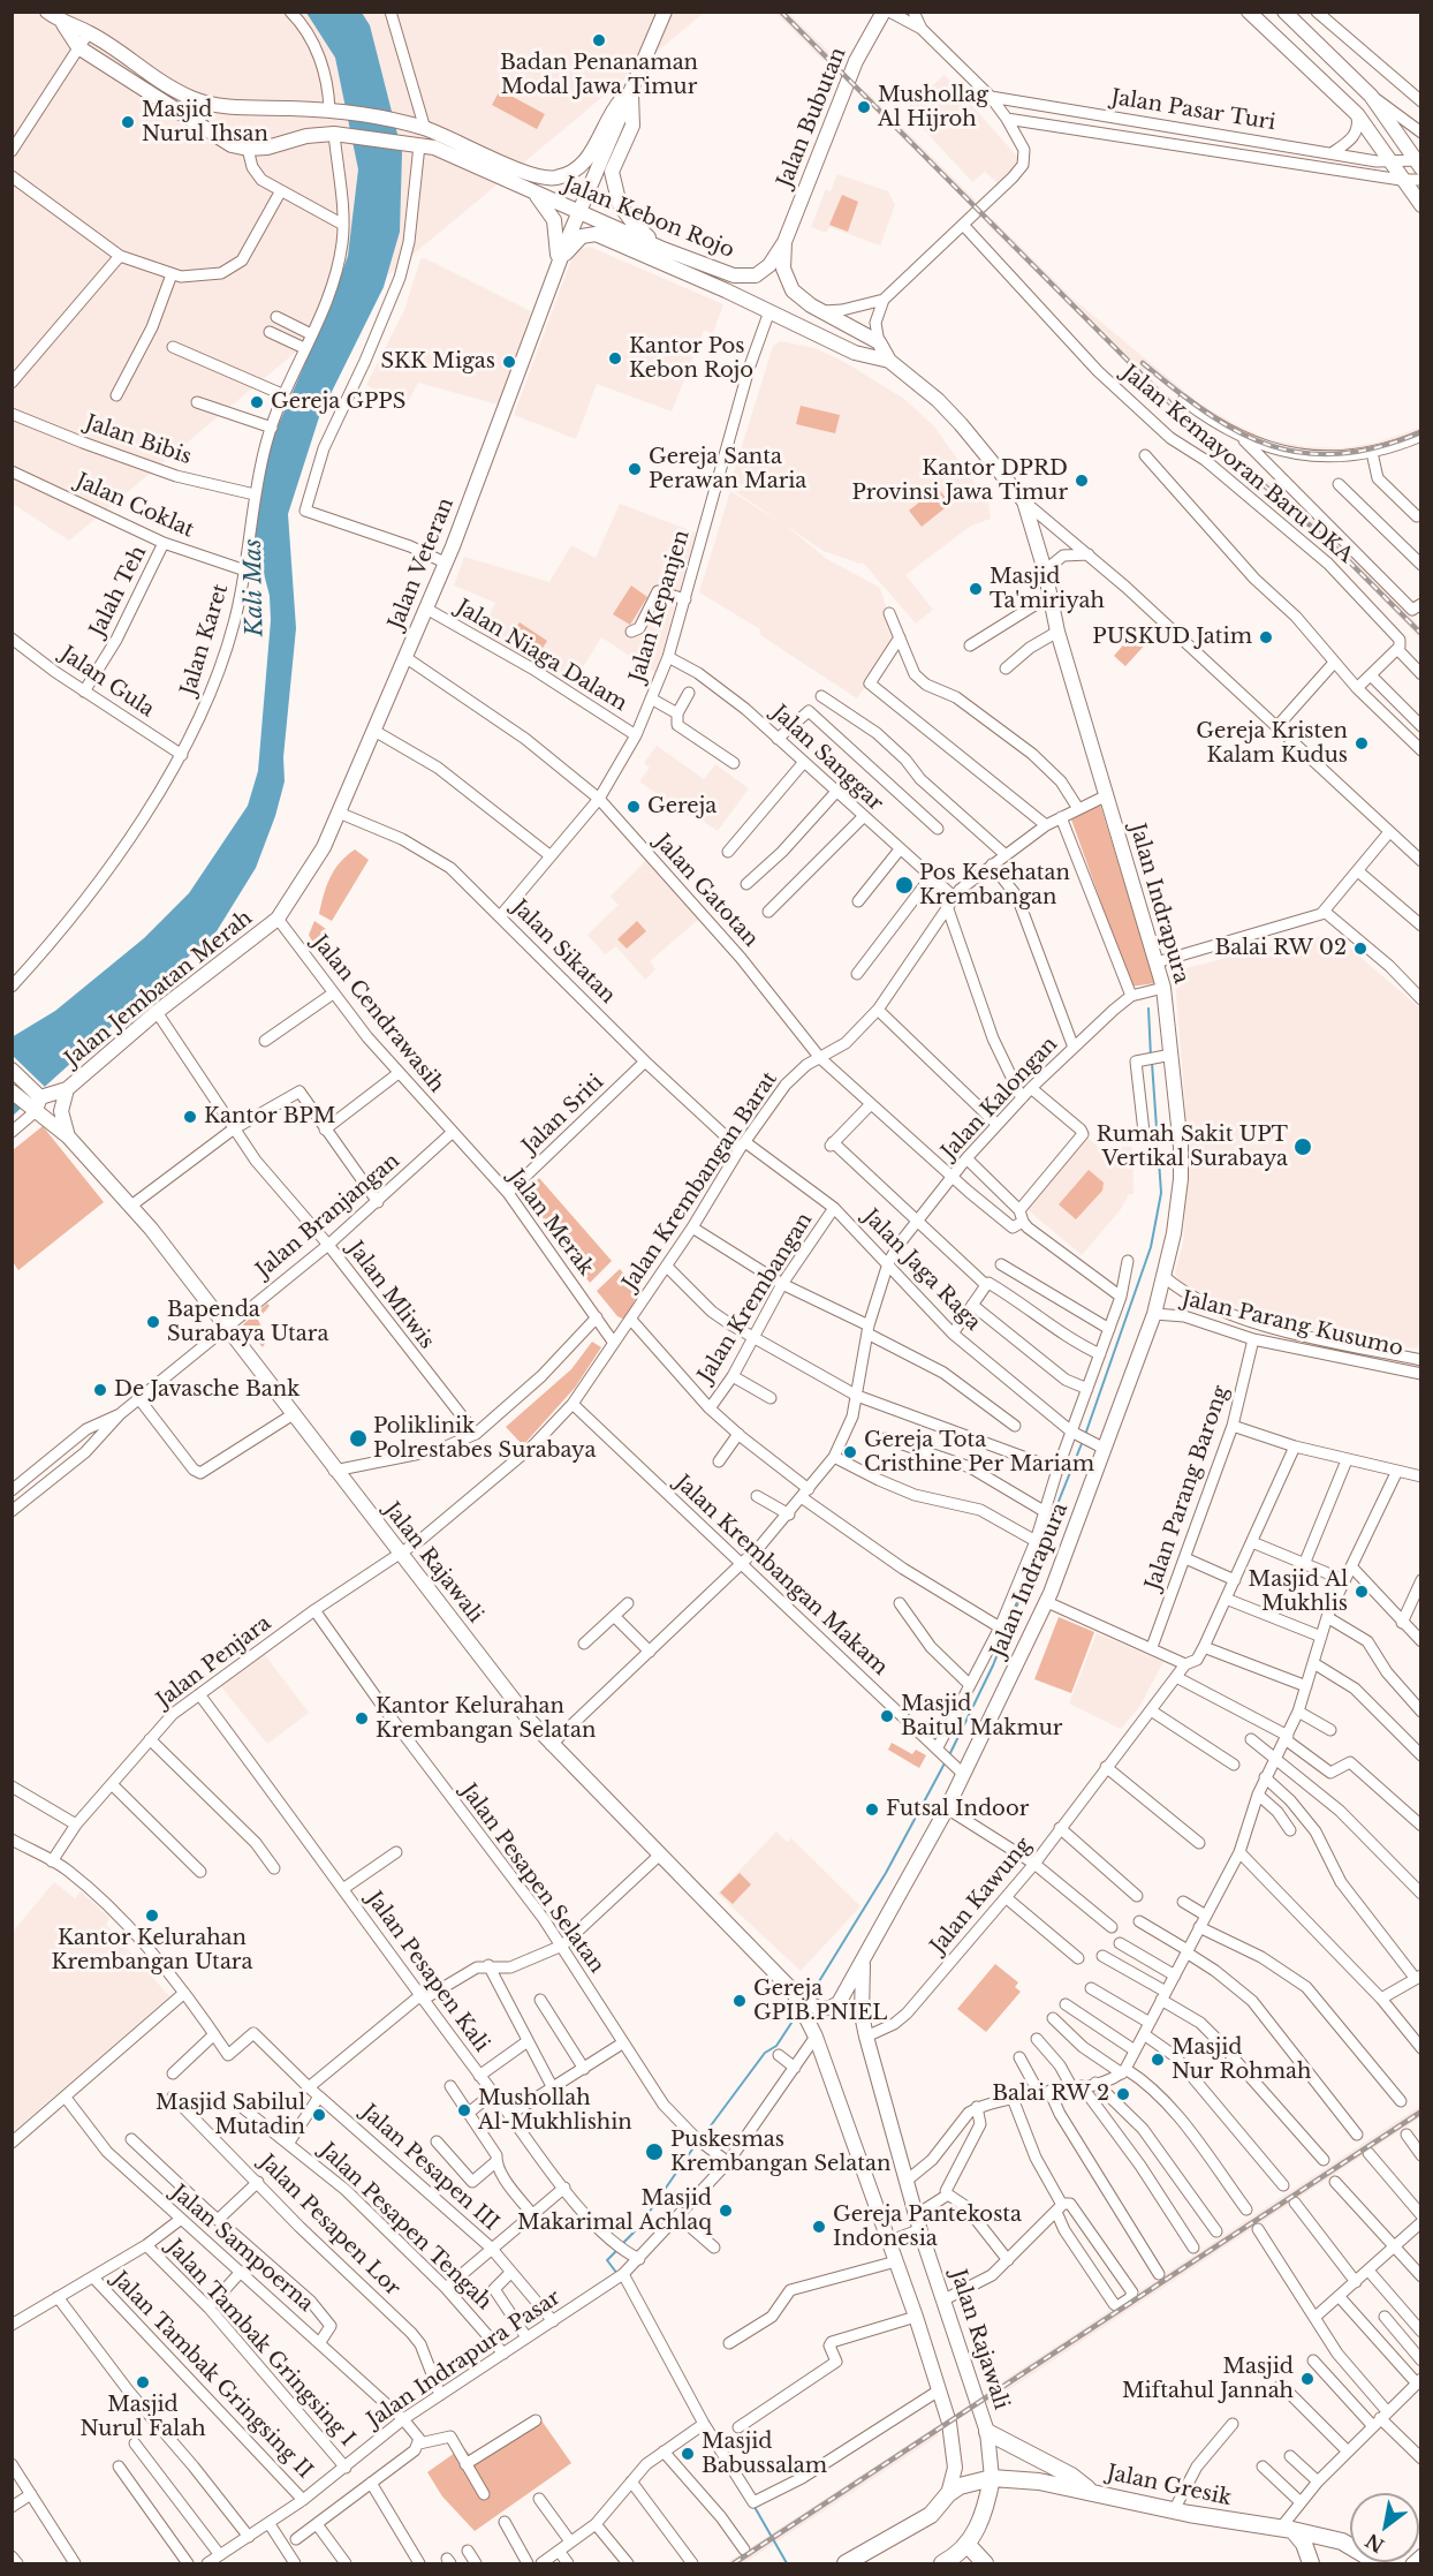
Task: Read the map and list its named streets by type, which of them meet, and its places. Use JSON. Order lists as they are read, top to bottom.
{
  "streets": {
    "highway": ["Jalan Gresik"],
    "main road": [
      "Jalan Bubutan",
      "Jalan Kebon Rojo",
      "Jalan Veteran",
      "Jalan Indrapura",
      "Jalan Jembatan Merah",
      "Jalan Rajawali"
    ],
    "street": [
      "Jalan Pasar Turi",
      "Jalan Bibis",
      "Jalan Kemayoran Baru DKA",
      "Jalan Coklat",
      "Jalah Teh",
      "Jalan Kepanjen",
      "Jalan Karet",
      "Jalan Niaga Dalam",
      "Jalan Gula",
      "Jalan Sanggar",
      "Jalan Gatotan",
      "Jalan Sikatan",
      "Jalan Cendrawasih",
      "Jalan Kalongan",
      "Jalan Sriti",
      "Jalan Krembangan Barat",
      "Jalan Branjangan",
      "Jalan Merak",
      "Jalan Jaga Raga",
      "Jalan Mliwis",
      "Jalan Krembangan",
      "Jalan Parang Kusumo",
      "Jalan Parang Barong",
      "Jalan Krembangan Makam",
      "Jalan Penjara",
      "Jalan Pesapen Selatan",
      "Jalan Kawung",
      "Jalan Pesapen Kali",
      "Jalan Pesapen III",
      "Jalan Pesapen Lor",
      "Jalan Pesapen Tengah",
      "Jalan Sampoerna",
      "Jalan Tambak Gringsing I",
      "Jalan Indrapura Pasar",
      "Jalan Tambak Gringsing II"
    ]
  },
  "crossings": [
    ["Jalan Bubutan", "Jalan Kebon Rojo"],
    ["Jalan Kebon Rojo", "Jalan Veteran"],
    ["Jalan Kebon Rojo", "Jalan Kepanjen"],
    ["Jalan Kebon Rojo", "Jalan Karet"],
    ["Jalan Kebon Rojo", "Jalan Indrapura"],
    ["Jalan Bibis", "Jalan Karet"],
    ["Jalan Coklat", "Jalah Teh"],
    ["Jalan Coklat", "Jalan Karet"],
    ["Jalan Veteran", "Jalan Niaga Dalam"],
    ["Jalan Veteran", "Jalan Gatotan"],
    ["Jalan Veteran", "Jalan Sikatan"],
    ["Jalan Veteran", "Jalan Jembatan Merah"],
    ["Jalan Veteran", "Jalan Cendrawasih"],
    ["Jalah Teh", "Jalan Gula"],
    ["Jalan Kepanjen", "Jalan Niaga Dalam"],
    ["Jalan Kepanjen", "Jalan Sanggar"],
    ["Jalan Kepanjen", "Jalan Gatotan"],
    ["Jalan Kepanjen", "Jalan Sikatan"],
    ["Jalan Karet", "Jalan Gula"],
    ["Jalan Sanggar", "Jalan Krembangan Barat"],
    ["Jalan Gatotan", "Jalan Kalongan"],
    ["Jalan Gatotan", "Jalan Krembangan Barat"],
    ["Jalan Indrapura", "Jalan Kalongan"],
    ["Jalan Indrapura", "Jalan Krembangan Barat"],
    ["Jalan Indrapura", "Jalan Jaga Raga"],
    ["Jalan Indrapura", "Jalan Parang Kusumo"],
    ["Jalan Indrapura", "Jalan Rajawali"],
    ["Jalan Indrapura", "Jalan Krembangan Makam"],
    ["Jalan Sikatan", "Jalan Sriti"],
    ["Jalan Sikatan", "Jalan Krembangan Barat"],
    ["Jalan Sikatan", "Jalan Jaga Raga"],
    ["Jalan Jembatan Merah", "Jalan Cendrawasih"],
    ["Jalan Jembatan Merah", "Jalan Mliwis"],
    ["Jalan Cendrawasih", "Jalan Branjangan"],
    ["Jalan Cendrawasih", "Jalan Merak"],
    ["Jalan Kalongan", "Jalan Jaga Raga"],
    ["Jalan Kalongan", "Jalan Rajawali"],
    ["Jalan Kalongan", "Jalan Krembangan Makam"],
    ["Jalan Sriti", "Jalan Merak"],
    ["Jalan Krembangan Barat", "Jalan Merak"],
    ["Jalan Krembangan Barat", "Jalan Jaga Raga"],
    ["Jalan Krembangan Barat", "Jalan Rajawali"],
    ["Jalan Krembangan Barat", "Jalan Krembangan Makam"],
    ["Jalan Krembangan Barat", "Jalan Penjara"],
    ["Jalan Branjangan", "Jalan Merak"],
    ["Jalan Branjangan", "Jalan Mliwis"],
    ["Jalan Branjangan", "Jalan Rajawali"],
    ["Jalan Jaga Raga", "Jalan Krembangan"],
    ["Jalan Parang Kusumo", "Jalan Parang Barong"],
    ["Jalan Rajawali", "Jalan Penjara"],
    ["Jalan Rajawali", "Jalan Kawung"],
    ["Jalan Rajawali", "Jalan Gresik"],
    ["Jalan Penjara", "Jalan Pesapen Selatan"],
    ["Jalan Penjara", "Jalan Pesapen Kali"],
    ["Jalan Pesapen Kali", "Jalan Indrapura Pasar"],
    ["Jalan Pesapen III", "Jalan Indrapura Pasar"],
    ["Jalan Pesapen Lor", "Jalan Indrapura Pasar"],
    ["Jalan Pesapen Tengah", "Jalan Indrapura Pasar"],
    ["Jalan Sampoerna", "Jalan Indrapura Pasar"],
    ["Jalan Tambak Gringsing I", "Jalan Indrapura Pasar"],
    ["Jalan Indrapura Pasar", "Jalan Tambak Gringsing II"]
  ],
  "water": ["Kali Mas"],
  "places": [
    "Badan Penanaman Modal Jawa Timur",
    "Mushollag Al Hijroh",
    "Masjid Nurul Ihsan",
    "Kantor Pos Kebon Rojo",
    "SKK Migas",
    "Gereja GPPS",
    "Gereja Santa Perawan Maria",
    "Kantor DPRD Provinsi Jawa Timur",
    "Masjid Ta'miriyah",
    "PUSKUD Jatim",
    "Gereja Kristen Kalam Kudus",
    "Gereja",
    "Pos Kesehatan Krembangan",
    "Balai RW 02",
    "Kantor BPM",
    "Rumah Sakit UPT Vertikal Surabaya",
    "Bapenda Surabaya Utara",
    "De Javasche Bank",
    "Poliklinik Polrestabes Surabaya",
    "Gereja Tota Cristhine Per Mariam",
    "Masjid Al Mukhlis",
    "Masjid Baitul Makmur",
    "Kantor Kelurahan Krembangan Selatan",
    "Futsal Indoor",
    "Kantor Kelurahan Krembangan Utara",
    "Gereja GPIB.PNIEL",
    "Masjid Nur Rohmah",
    "Balai RW 2",
    "Mushollah Al-Mukhlishin",
    "Masjid Sabilul Mutadin",
    "Puskesmas Krembangan Selatan",
    "Masjid Makarimal Achlaq",
    "Gereja Pantekosta Indonesia",
    "Masjid Miftahul Jannah",
    "Masjid Nurul Falah",
    "Masjid Babussalam"
  ],
  "north": "bottom left"
}
